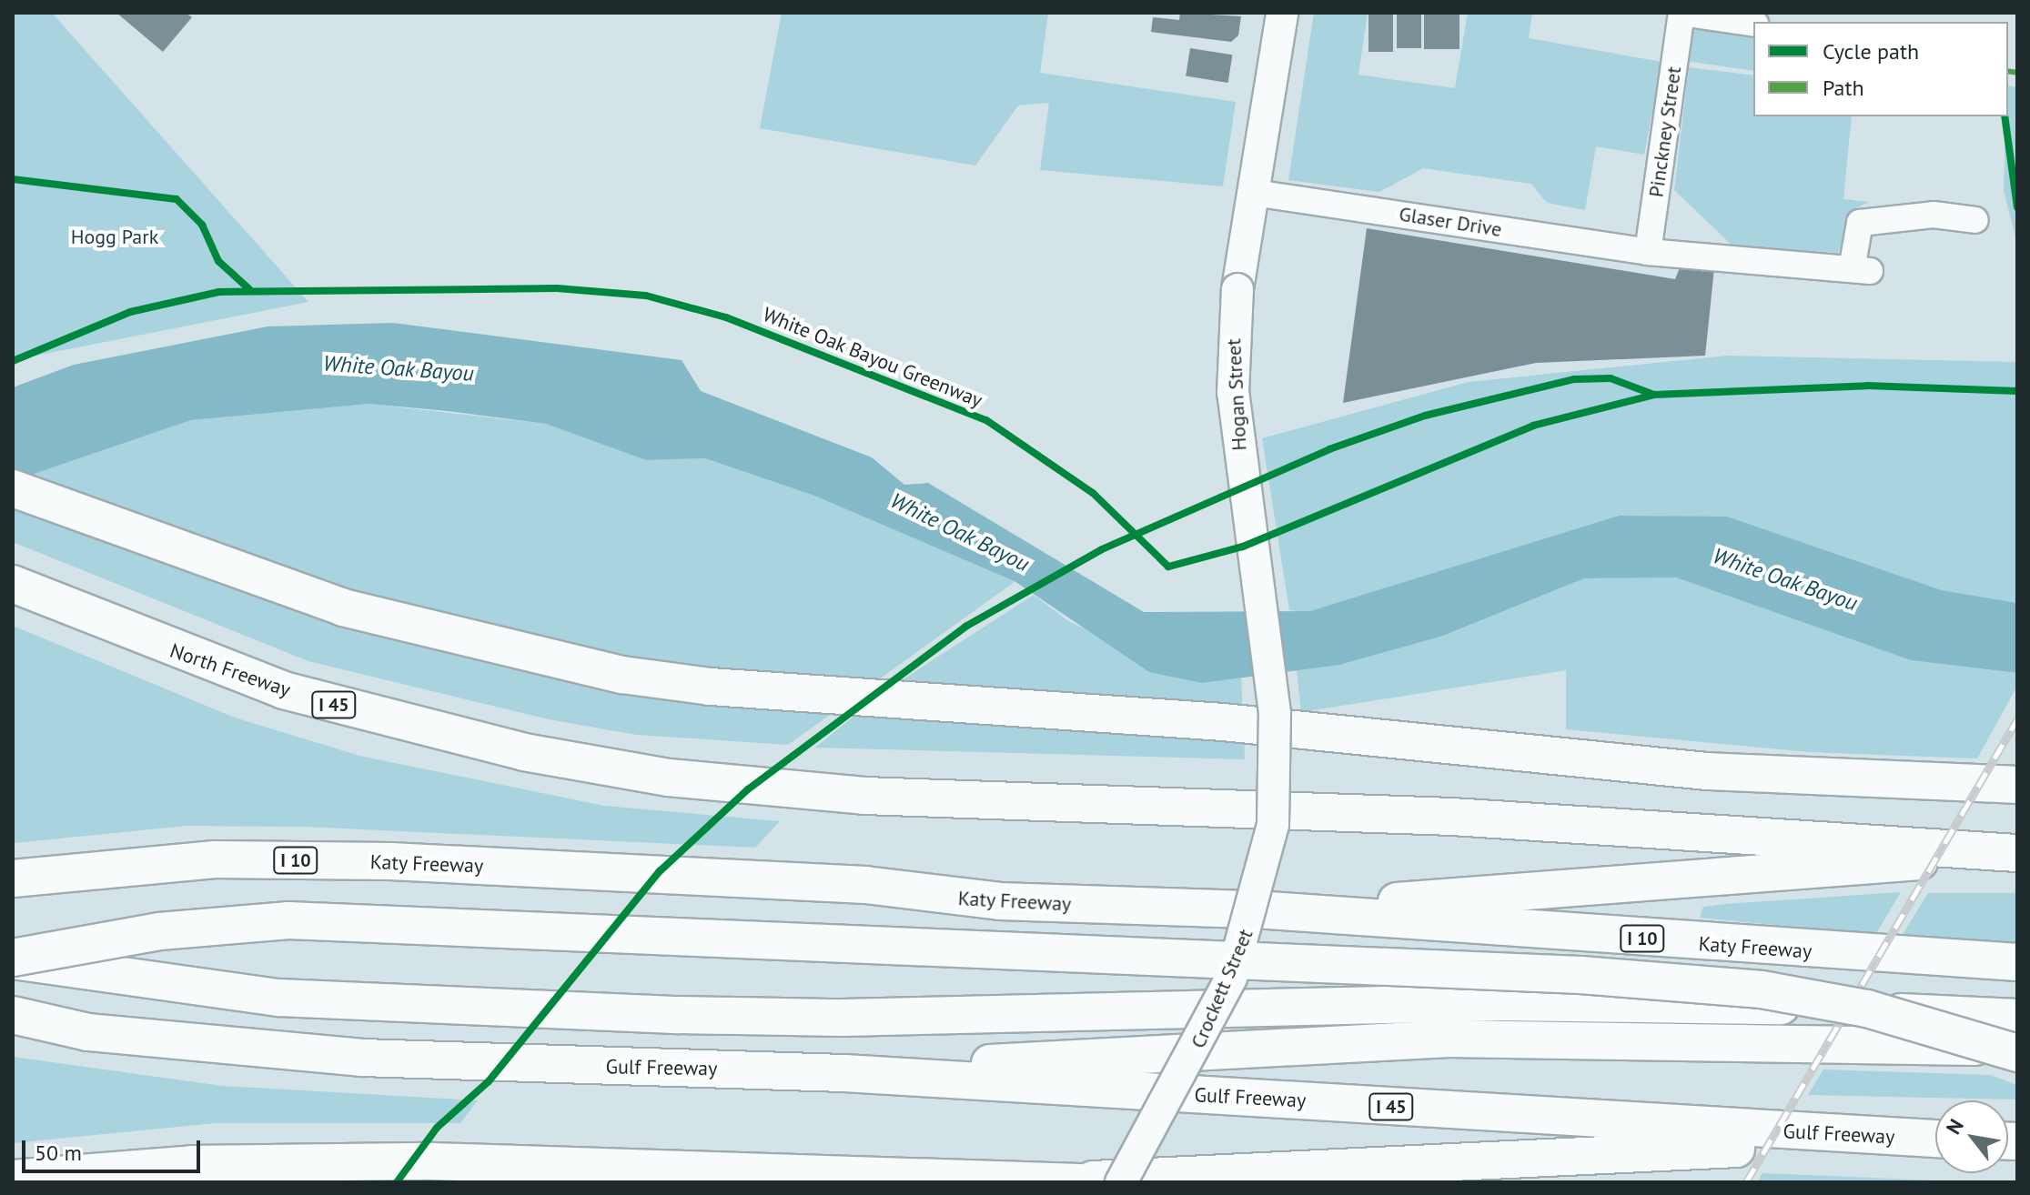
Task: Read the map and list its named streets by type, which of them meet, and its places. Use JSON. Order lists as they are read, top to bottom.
{
  "streets": {
    "highway": [
      "North Freeway",
      "I 45",
      "I 10",
      "Katy Freeway",
      "Gulf Freeway"
    ],
    "main road": ["Hogan Street", "Crockett Street"],
    "street": ["Pinckney Street", "Glaser Drive"],
    "cycle path": ["White Oak Bayou Greenway"]
  },
  "crossings": [
    ["Pinckney Street", "Glaser Drive"],
    ["Glaser Drive", "Hogan Street"],
    ["Hogan Street", "Crockett Street"]
  ],
  "water": ["White Oak Bayou"],
  "parks": ["Hogg Park"],
  "legend": ["Cycle path", "Path"],
  "scale_bar": "50 m",
  "north": "top left"
}
